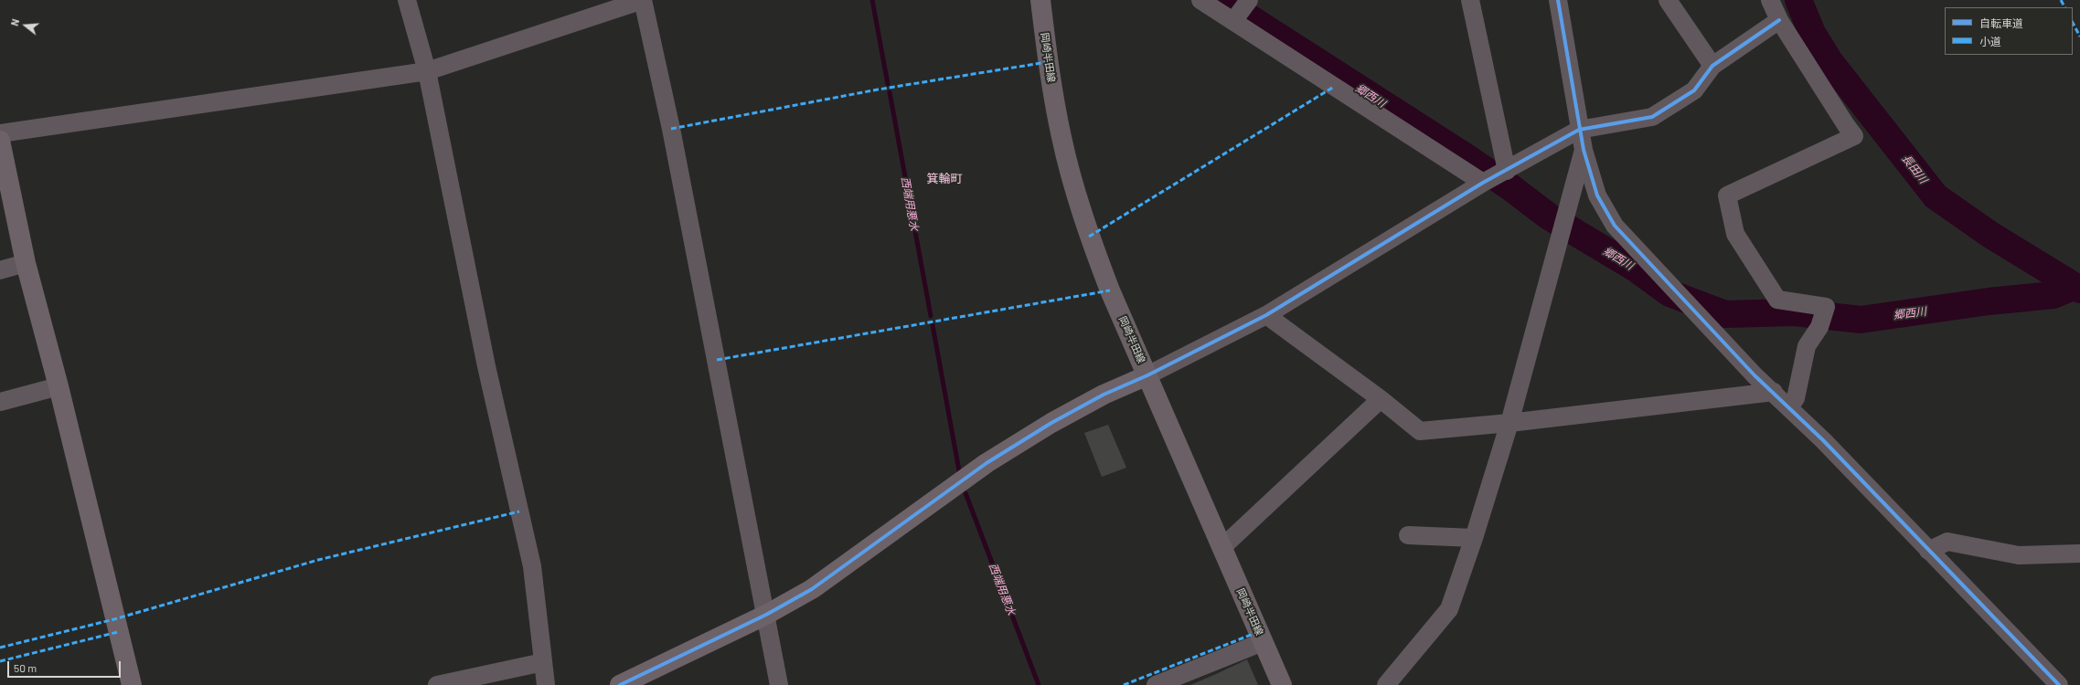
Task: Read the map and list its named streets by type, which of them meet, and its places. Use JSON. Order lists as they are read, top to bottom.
{
  "streets": {
    "main road": ["岡崎半田線"]
  },
  "districts": ["箕輪町"],
  "water": ["郷西川", "長田川", "西端用悪水"],
  "legend": ["自転車道", "小道"],
  "scale_bar": "50 m",
  "north": "left"
}
